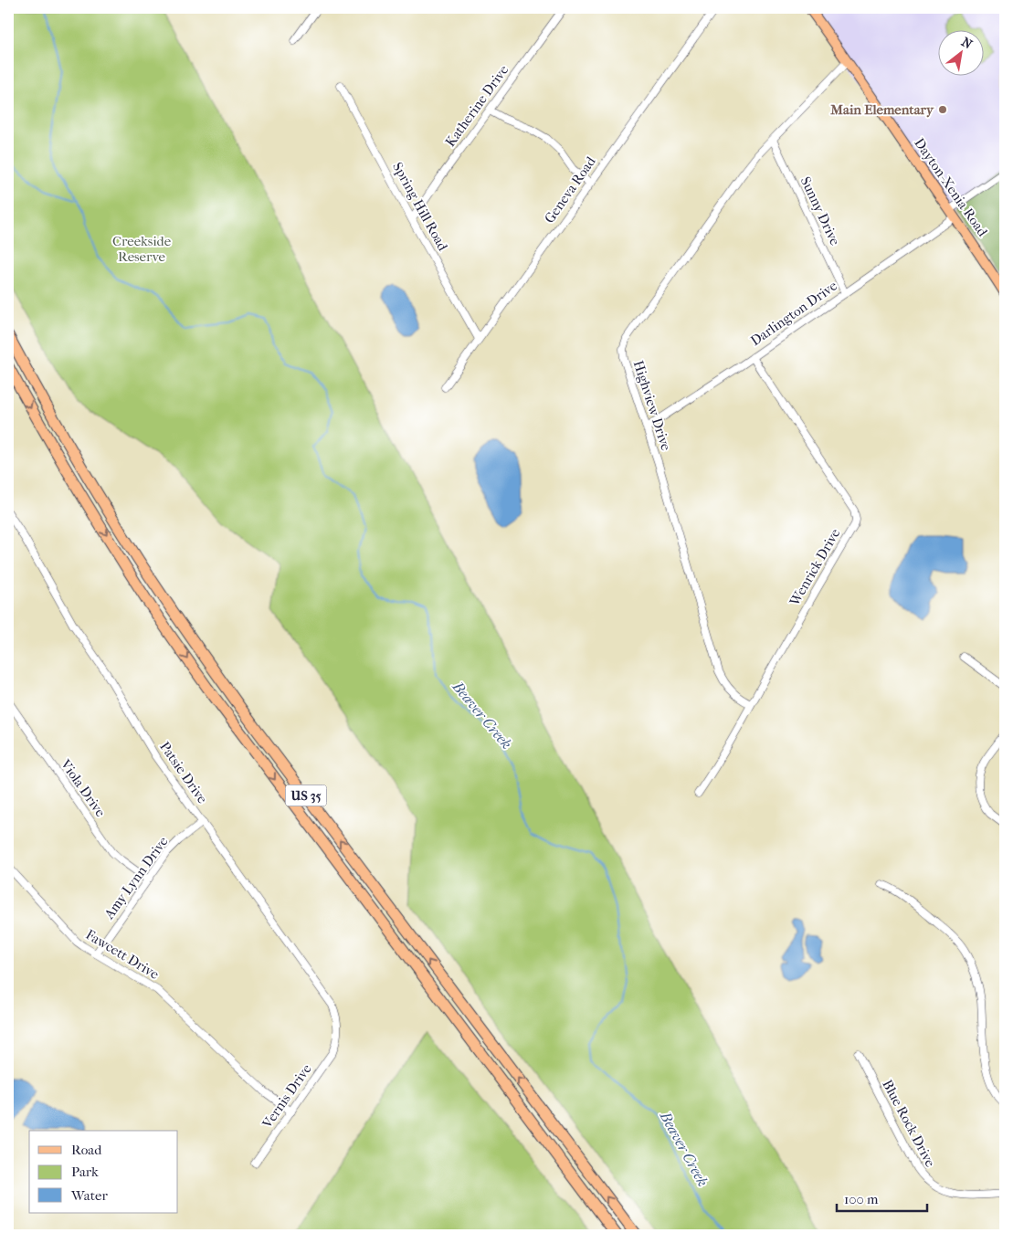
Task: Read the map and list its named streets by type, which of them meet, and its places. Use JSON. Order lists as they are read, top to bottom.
{
  "streets": {
    "highway": ["US 35"],
    "main road": ["Dayton-Xenia Road"],
    "street": [
      "Katherine Drive",
      "Geneva Road",
      "Spring Hill Road",
      "Sunny Drive",
      "Darlington Drive",
      "Highview Drive",
      "Wenrick Drive",
      "Patsie Drive",
      "Viola Drive",
      "Amy Lynn Drive",
      "Fawcett Drive",
      "Vernis Drive",
      "Blue Rock Drive"
    ]
  },
  "crossings": [
    ["Katherine Drive", "Spring Hill Road"],
    ["Dayton-Xenia Road", "Darlington Drive"],
    ["Dayton-Xenia Road", "Highview Drive"],
    ["Geneva Road", "Spring Hill Road"],
    ["Sunny Drive", "Darlington Drive"],
    ["Sunny Drive", "Highview Drive"],
    ["Darlington Drive", "Highview Drive"],
    ["Darlington Drive", "Wenrick Drive"],
    ["Highview Drive", "Wenrick Drive"],
    ["Patsie Drive", "Amy Lynn Drive"],
    ["Patsie Drive", "Vernis Drive"],
    ["Viola Drive", "Amy Lynn Drive"],
    ["Amy Lynn Drive", "Fawcett Drive"],
    ["Fawcett Drive", "Vernis Drive"]
  ],
  "water": ["Beaver Creek"],
  "parks": ["Creekside Reserve"],
  "places": ["Main Elementary"],
  "legend": ["Road", "Park", "Water"],
  "scale_bar": "100 m",
  "north": "top right"
}
